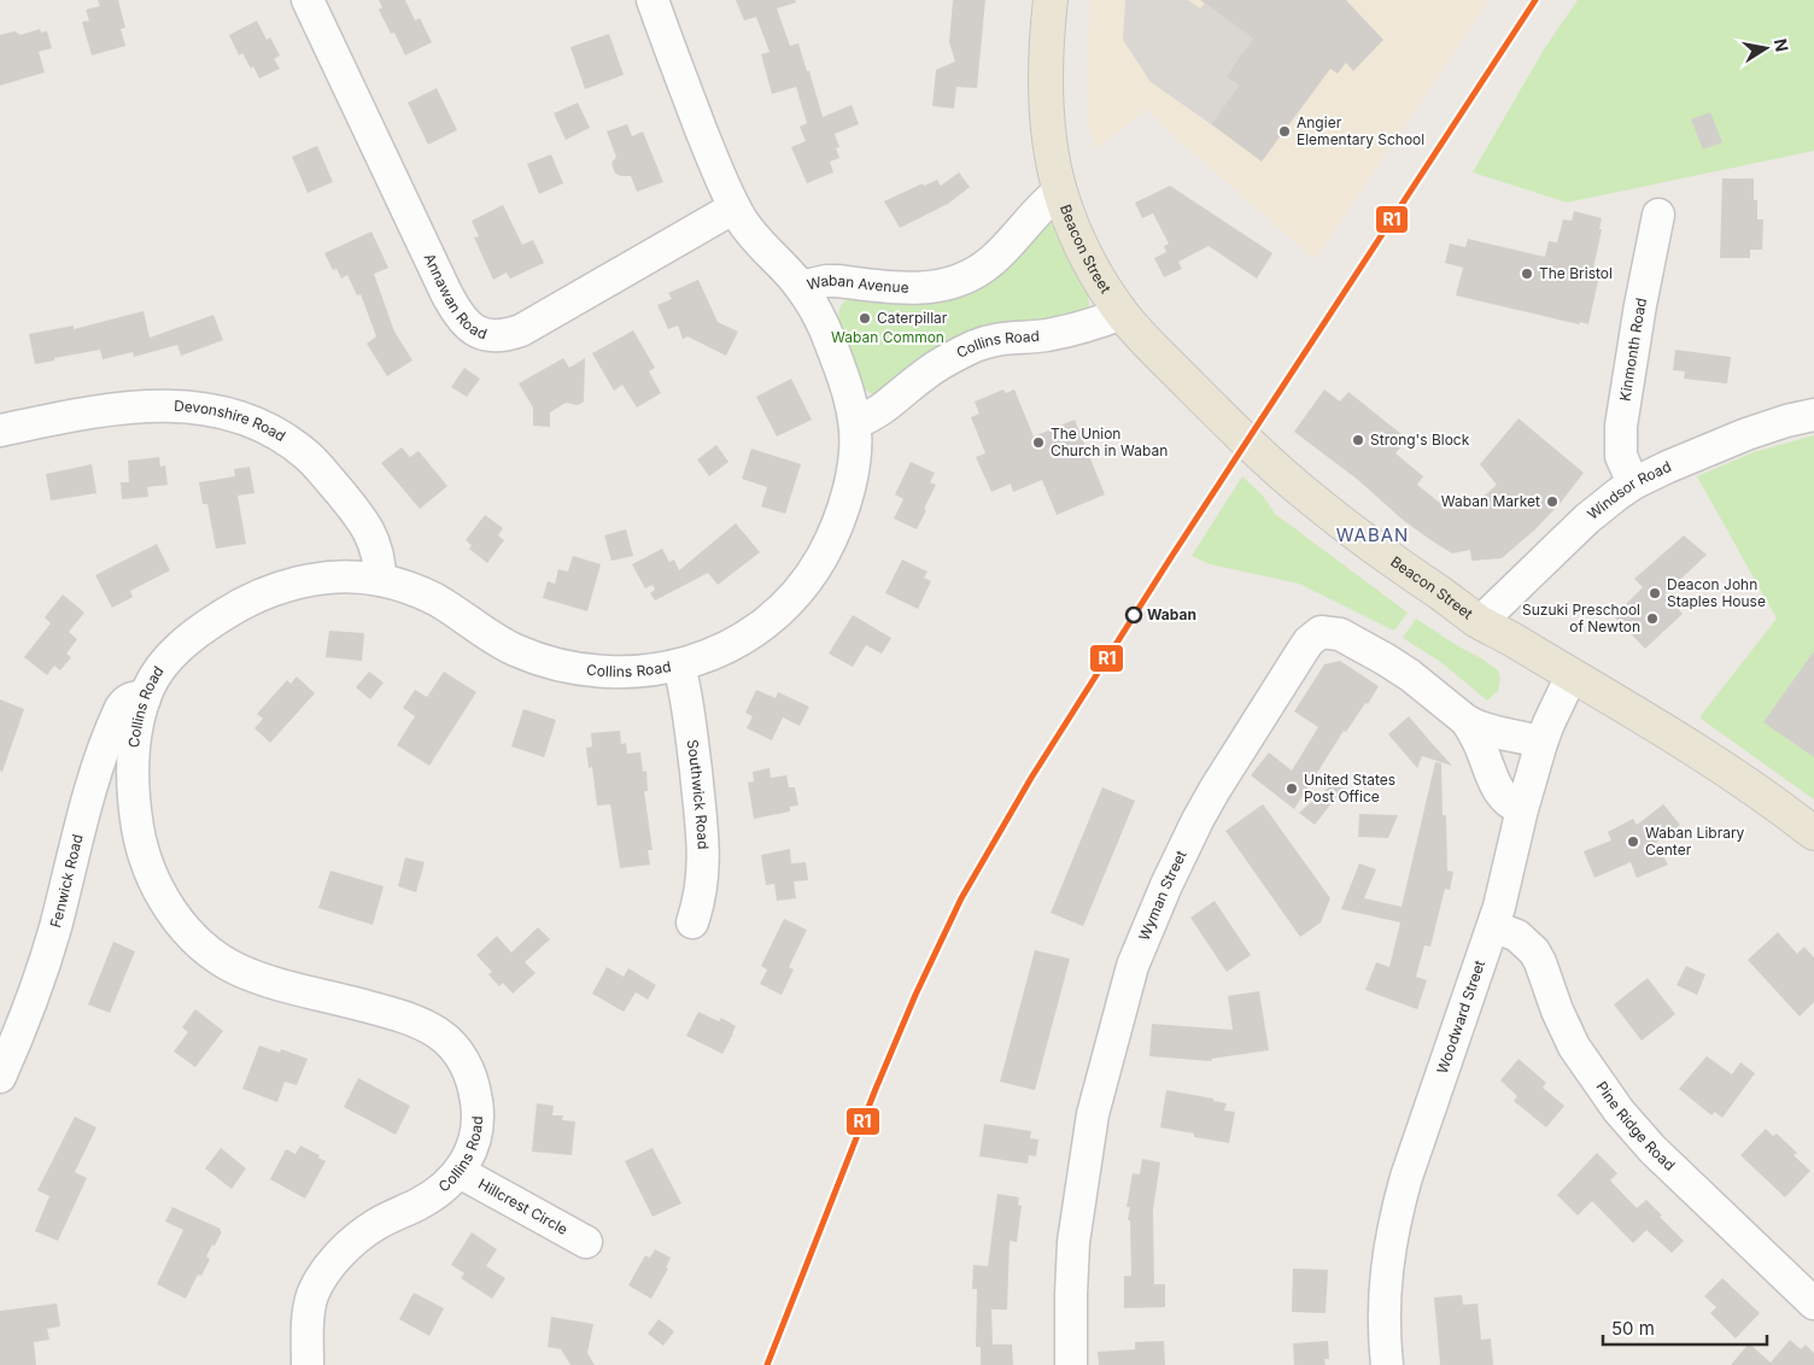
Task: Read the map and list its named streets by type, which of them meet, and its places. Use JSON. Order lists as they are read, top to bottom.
{
  "streets": {
    "main road": ["Beacon Street"],
    "street": [
      "Waban Avenue",
      "Annawan Road",
      "Collins Road",
      "Kinmonth Road",
      "Devonshire Road",
      "Windsor Road",
      "Southwick Road",
      "Fenwick Road",
      "Wyman Street",
      "Woodward Street",
      "Pine Ridge Road",
      "Hillcrest Circle"
    ]
  },
  "crossings": [
    ["Beacon Street", "Waban Avenue"],
    ["Beacon Street", "Collins Road"],
    ["Beacon Street", "Windsor Road"],
    ["Beacon Street", "Woodward Street"],
    ["Waban Avenue", "Annawan Road"],
    ["Waban Avenue", "Collins Road"],
    ["Collins Road", "Devonshire Road"],
    ["Collins Road", "Southwick Road"],
    ["Collins Road", "Fenwick Road"],
    ["Collins Road", "Hillcrest Circle"],
    ["Kinmonth Road", "Windsor Road"],
    ["Wyman Street", "Woodward Street"],
    ["Woodward Street", "Pine Ridge Road"]
  ],
  "districts": ["WABAN"],
  "parks": ["Waban Common"],
  "places": [
    "Angier Elementary School",
    "The Bristol",
    "Caterpillar",
    "Strong's Block",
    "The Union Church in Waban",
    "Waban Market",
    "Deacon John Staples House",
    "Waban",
    "Suzuki Preschool of Newton",
    "United States Post Office",
    "Waban Library Center"
  ],
  "lines": ["transit line R1"],
  "scale_bar": "50 m",
  "north": "right"
}
